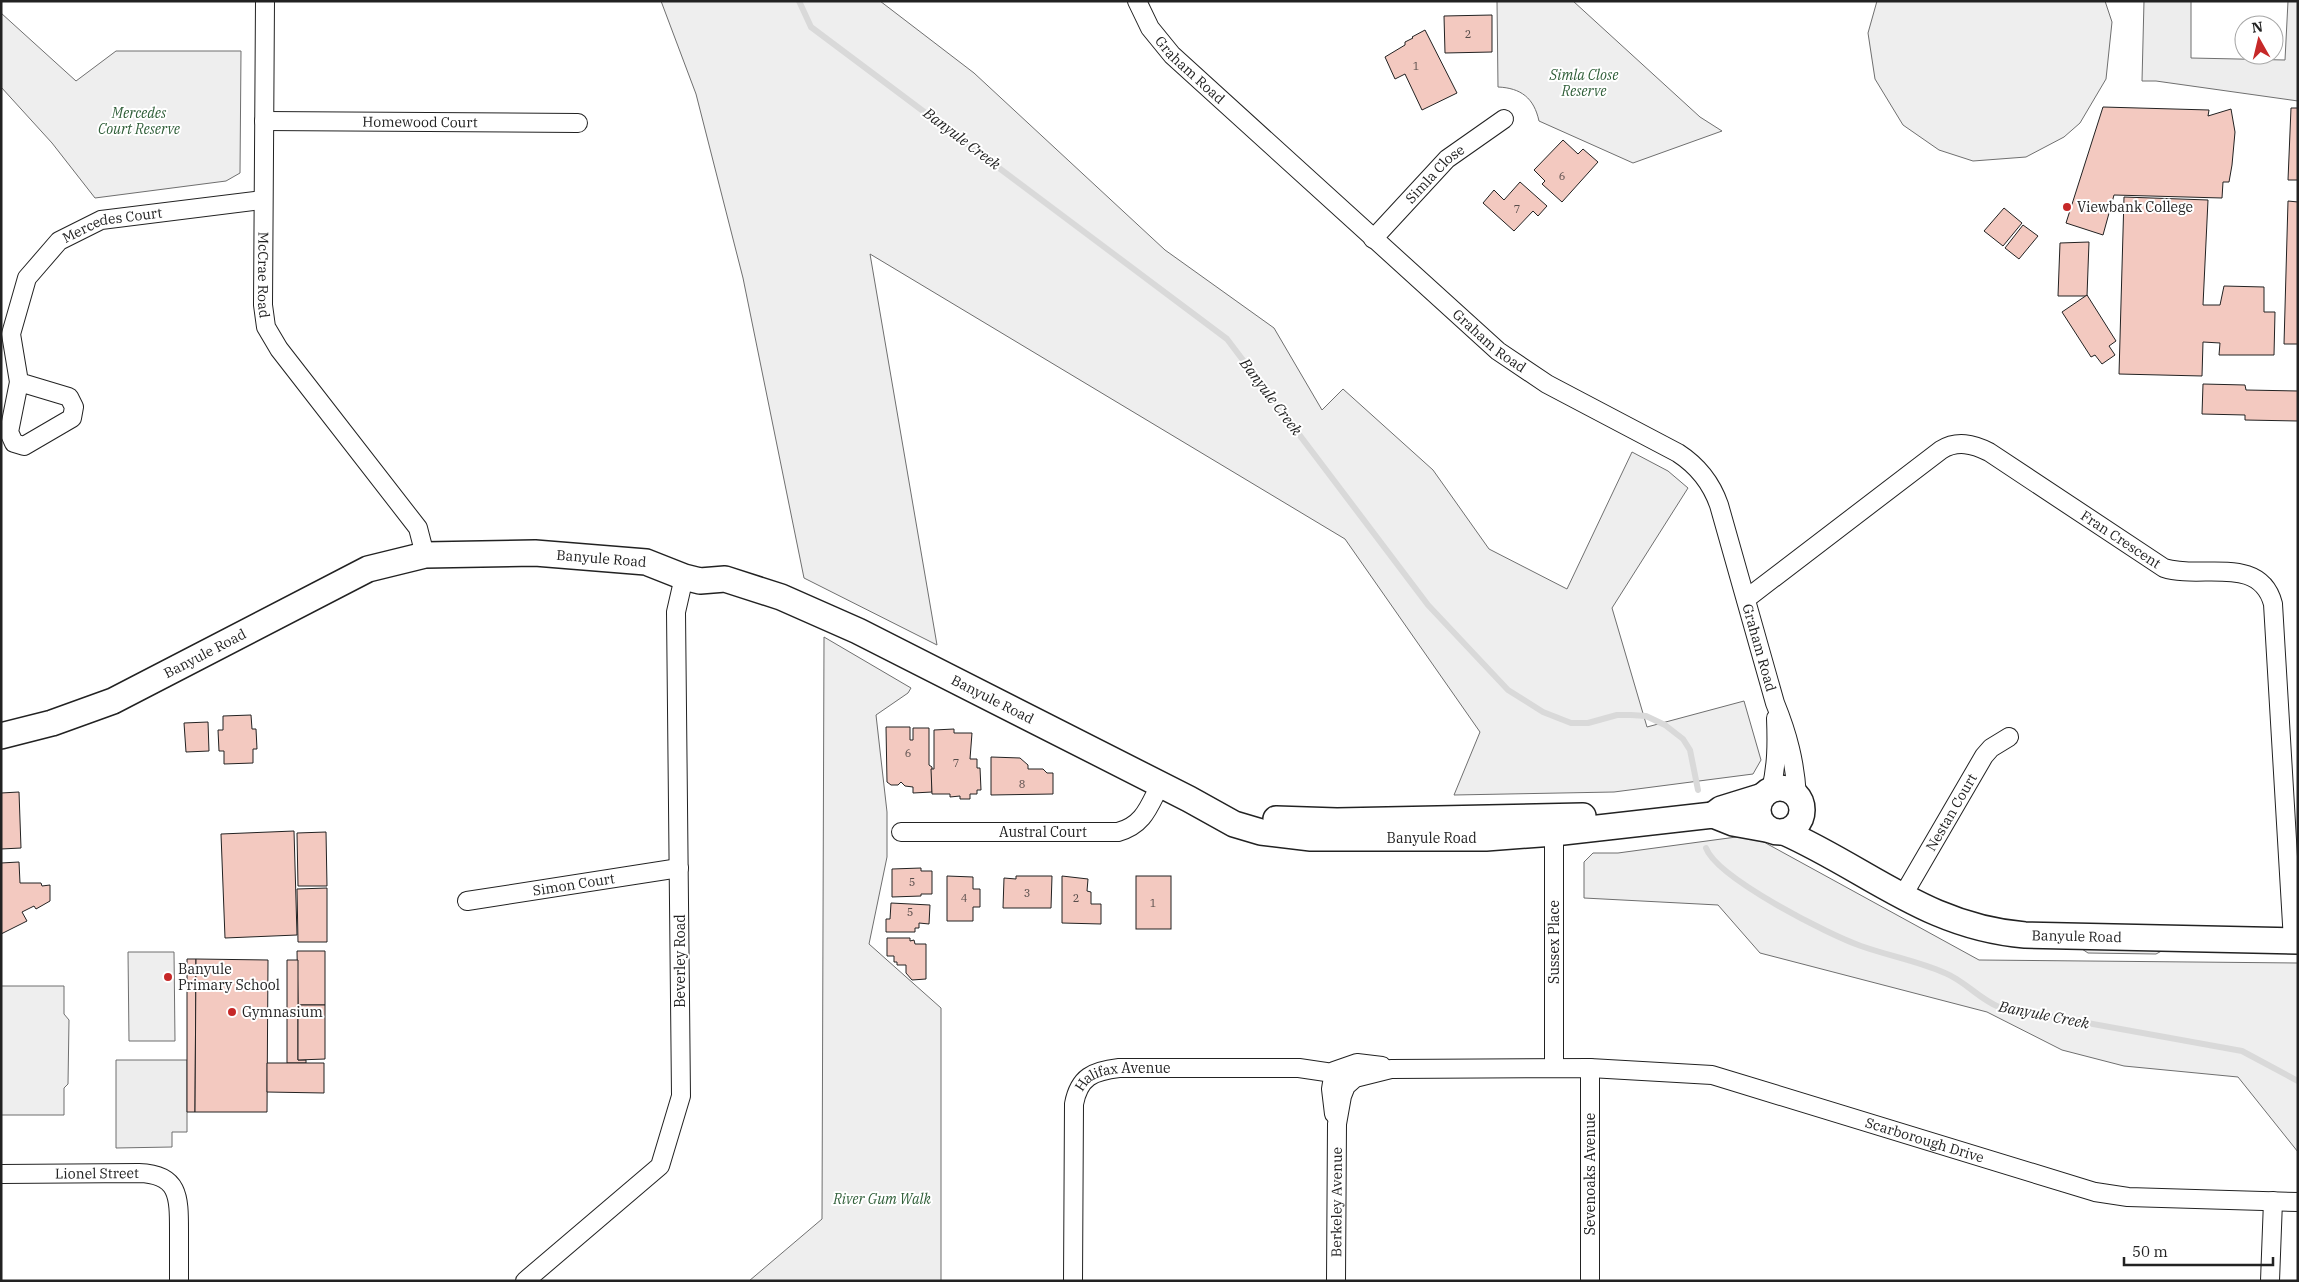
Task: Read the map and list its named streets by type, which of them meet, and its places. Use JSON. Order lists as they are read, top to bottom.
{
  "streets": {
    "street": [
      "Graham Road",
      "Homewood Court",
      "Simla Close",
      "Mercedes Court",
      "McCrae Road",
      "Fran Crescent",
      "Banyule Road",
      "Nestan Court",
      "Austral Court",
      "Simon Court",
      "Sussex Place",
      "Beverley Road",
      "Halifax Avenue",
      "Scarborough Drive",
      "Lionel Street",
      "Sevenoaks Avenue",
      "Berkeley Avenue"
    ]
  },
  "crossings": [
    ["Graham Road", "Simla Close"],
    ["Graham Road", "Fran Crescent"],
    ["Graham Road", "Banyule Road"],
    ["Homewood Court", "McCrae Road"],
    ["Mercedes Court", "McCrae Road"],
    ["McCrae Road", "Banyule Road"],
    ["Fran Crescent", "Banyule Road"],
    ["Banyule Road", "Nestan Court"],
    ["Banyule Road", "Austral Court"],
    ["Banyule Road", "Sussex Place"],
    ["Banyule Road", "Beverley Road"],
    ["Simon Court", "Beverley Road"],
    ["Sussex Place", "Scarborough Drive"],
    ["Halifax Avenue", "Berkeley Avenue"],
    ["Scarborough Drive", "Sevenoaks Avenue"]
  ],
  "water": ["Banyule Creek"],
  "parks": ["Simla Close Reserve", "Mercedes Court Reserve", "River Gum Walk"],
  "places": ["Viewbank College", "Banyule Primary School", "Gymnasium"],
  "house_numbers": [
    "2",
    "1",
    "6",
    "7",
    "6",
    "7",
    "8",
    "5",
    "3",
    "4",
    "2",
    "1",
    "5"
  ],
  "scale_bar": "50 m",
  "north": "top"
}
